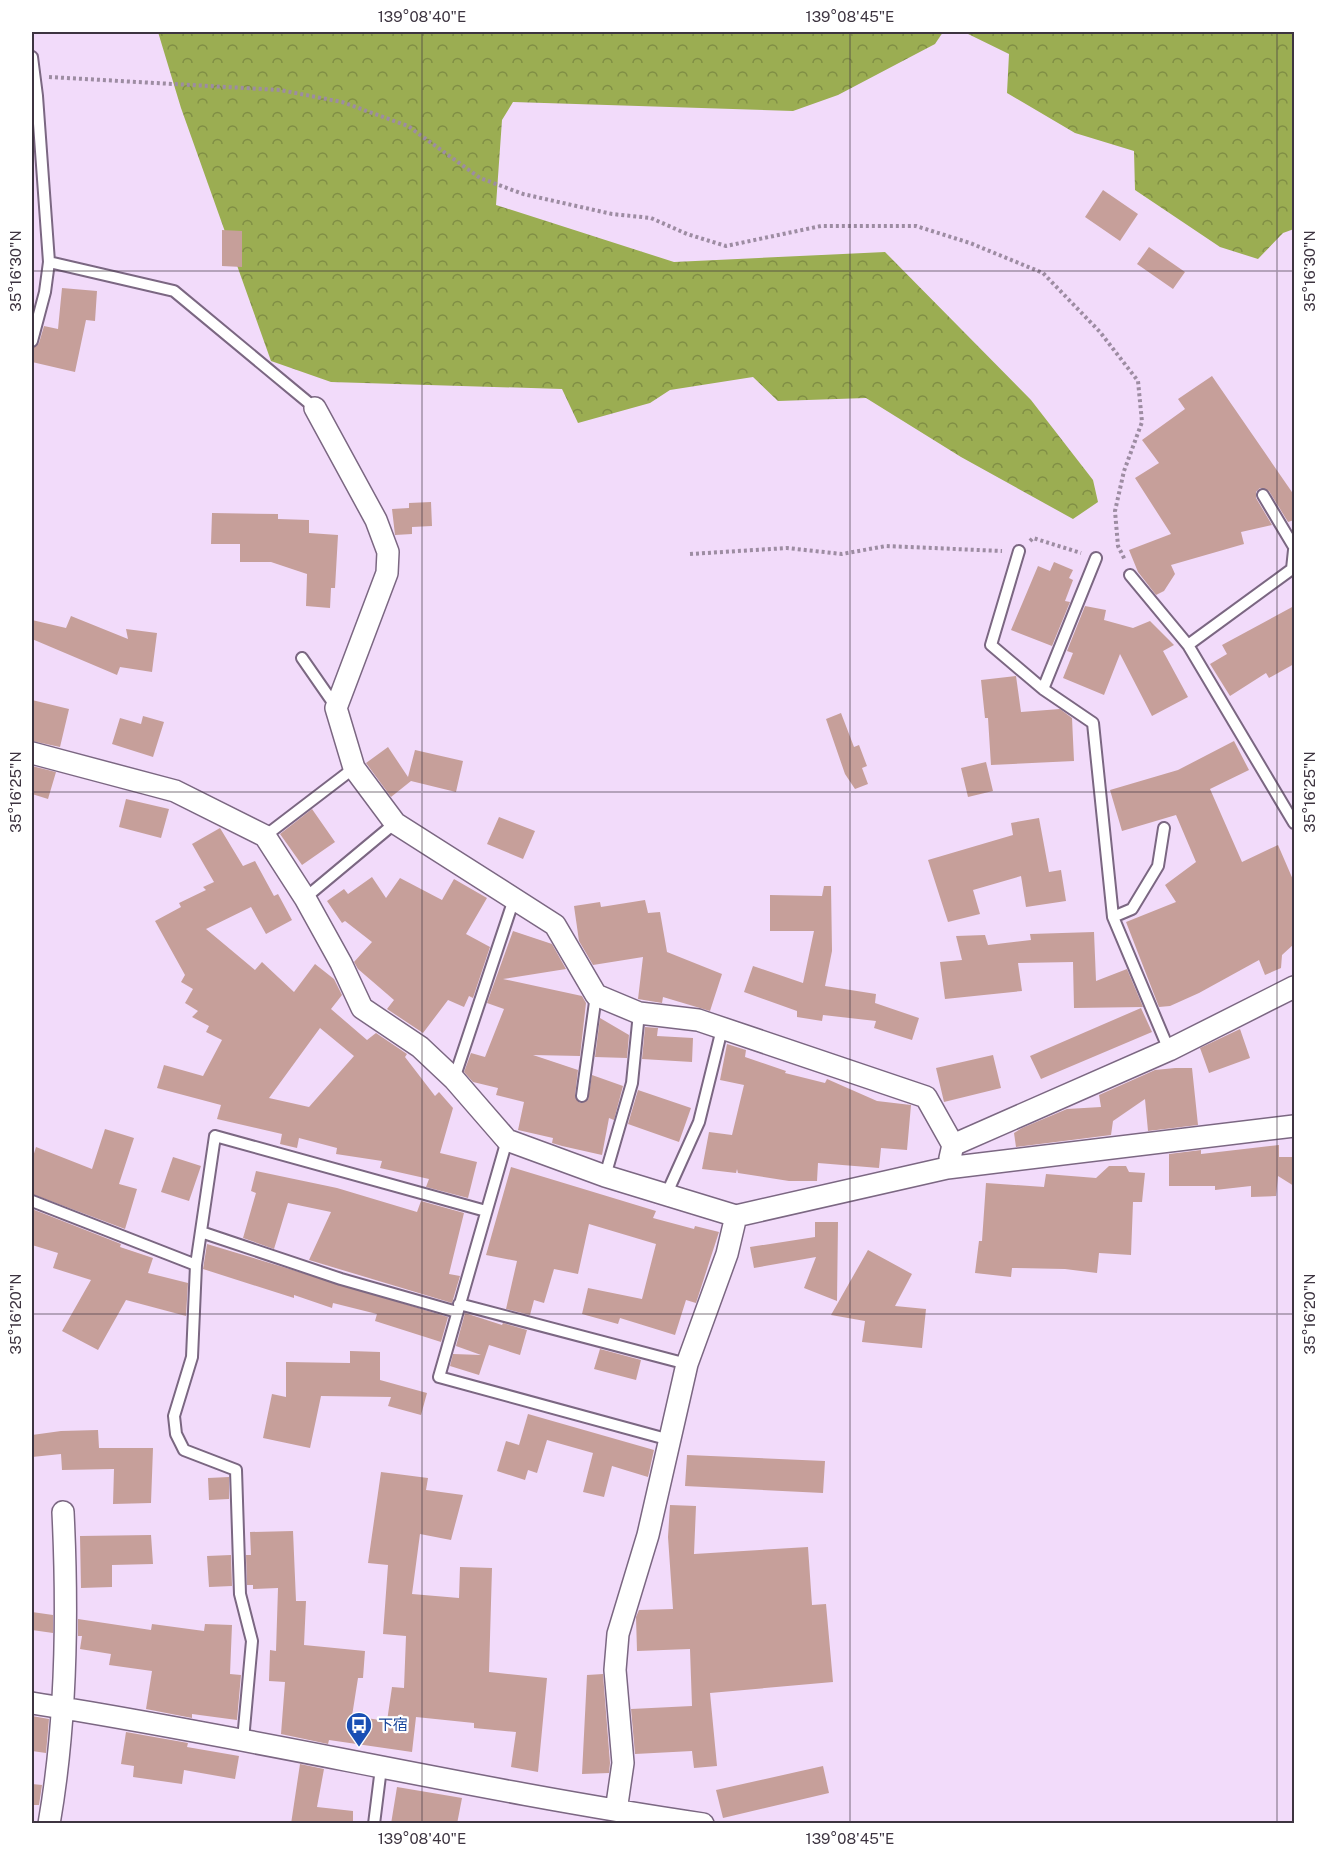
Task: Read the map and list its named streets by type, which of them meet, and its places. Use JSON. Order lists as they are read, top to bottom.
{
  "places": {
    "bus stop": ["下宿"]
  },
  "coordinates": [
    "139°08'40\"E",
    "139°08'45\"E",
    "35°16'30\"N",
    "35°16'25\"N",
    "35°16'20\"N"
  ]
}
